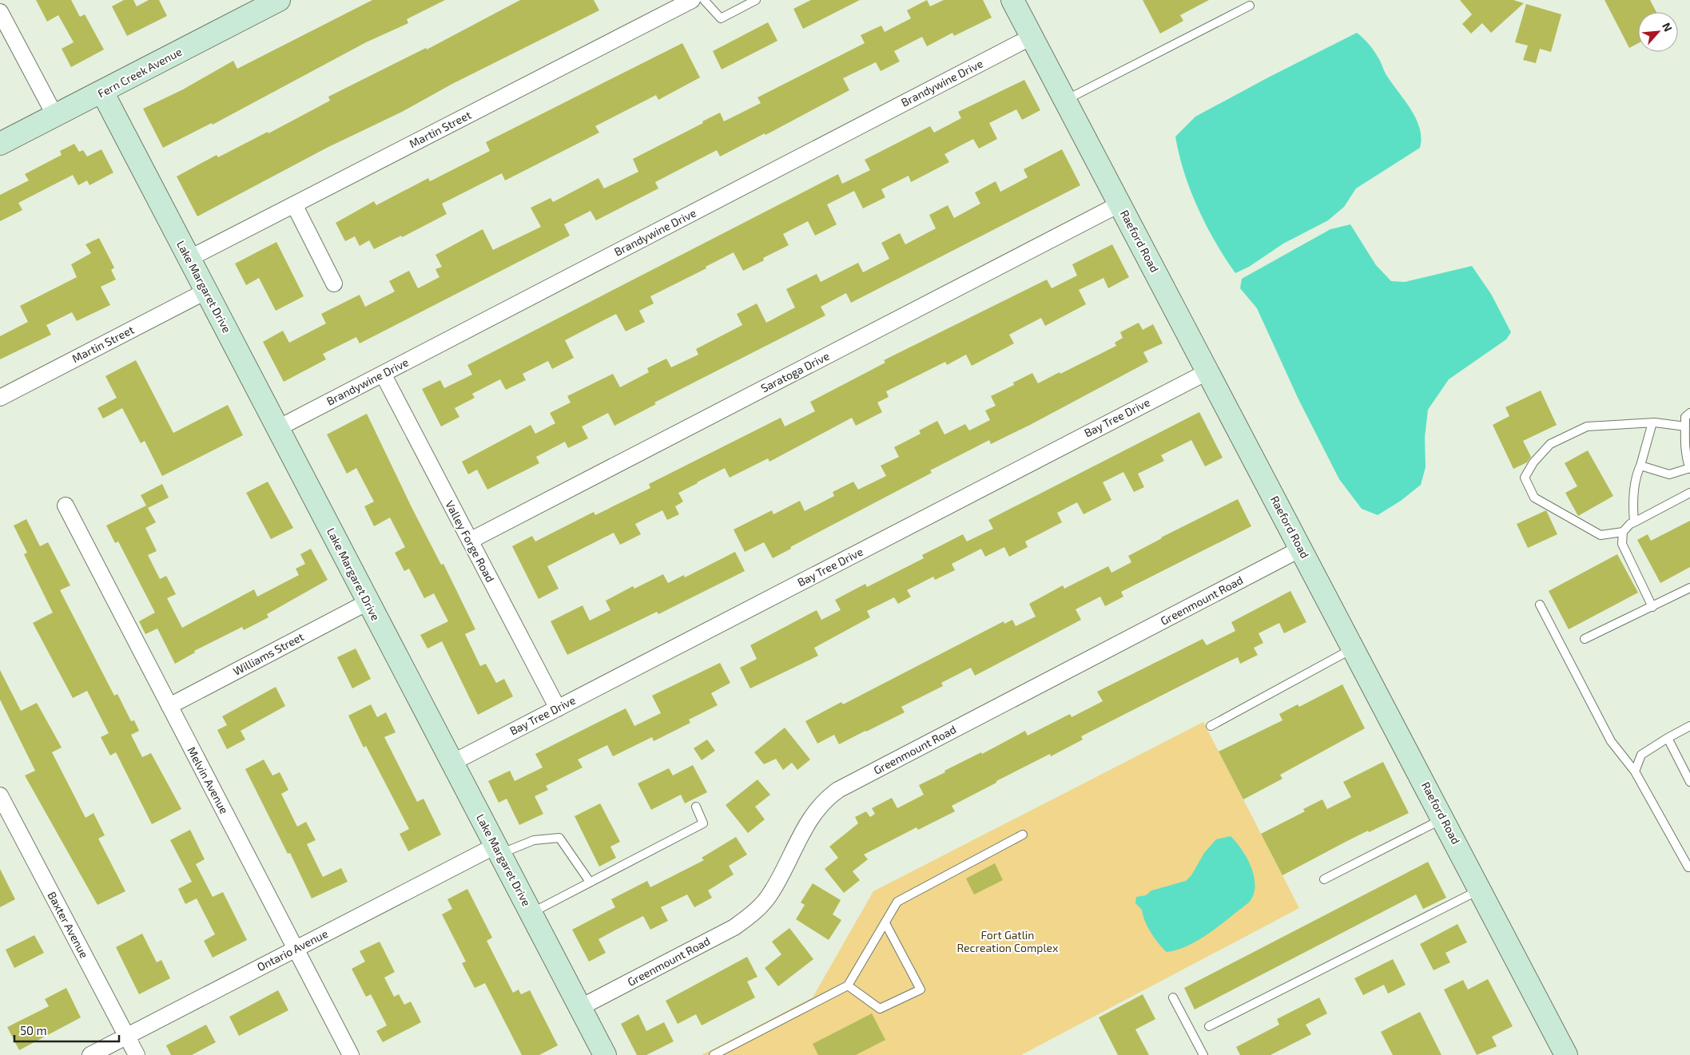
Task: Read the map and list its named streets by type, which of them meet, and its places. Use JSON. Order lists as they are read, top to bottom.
{
  "streets": {
    "street": [
      "Fern Creek Avenue",
      "Brandywine Drive",
      "Martin Street",
      "Raeford Road",
      "Lake Margaret Drive",
      "Saratoga Drive",
      "Bay Tree Drive",
      "Valley Forge Road",
      "Greenmount Road",
      "Williams Street",
      "Melvin Avenue",
      "Baxter Avenue",
      "Ontario Avenue"
    ]
  },
  "crossings": [
    ["Fern Creek Avenue", "Lake Margaret Drive"],
    ["Brandywine Drive", "Raeford Road"],
    ["Brandywine Drive", "Lake Margaret Drive"],
    ["Brandywine Drive", "Valley Forge Road"],
    ["Martin Street", "Lake Margaret Drive"],
    ["Raeford Road", "Saratoga Drive"],
    ["Raeford Road", "Bay Tree Drive"],
    ["Raeford Road", "Greenmount Road"],
    ["Lake Margaret Drive", "Bay Tree Drive"],
    ["Lake Margaret Drive", "Greenmount Road"],
    ["Lake Margaret Drive", "Williams Street"],
    ["Lake Margaret Drive", "Ontario Avenue"],
    ["Saratoga Drive", "Valley Forge Road"],
    ["Bay Tree Drive", "Valley Forge Road"],
    ["Williams Street", "Melvin Avenue"],
    ["Melvin Avenue", "Ontario Avenue"],
    ["Baxter Avenue", "Ontario Avenue"]
  ],
  "parks": ["Fort Gatlin Recreation Complex"],
  "scale_bar": "50 m",
  "north": "top right"
}
